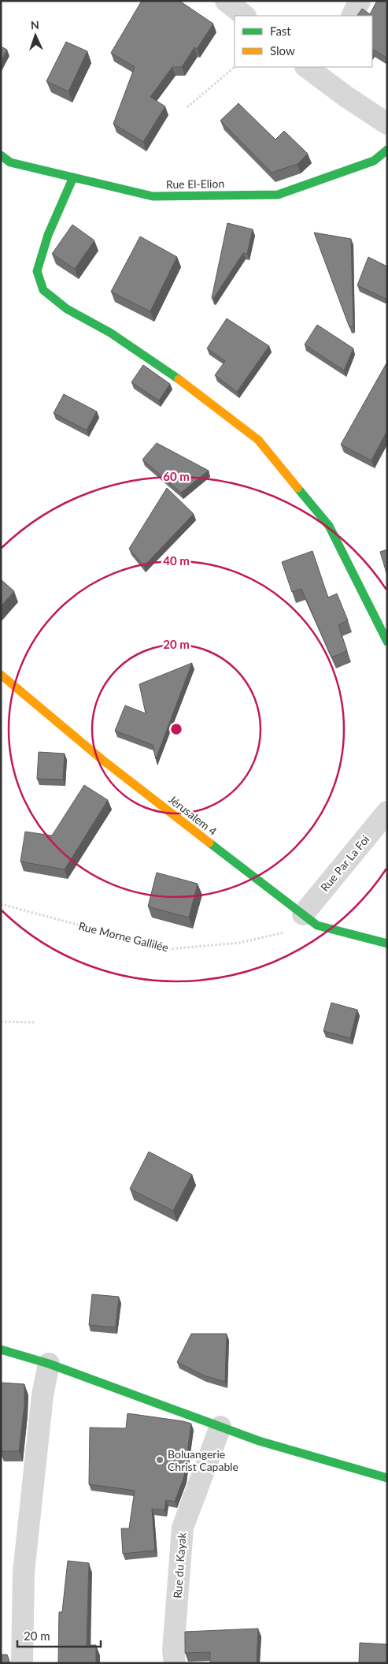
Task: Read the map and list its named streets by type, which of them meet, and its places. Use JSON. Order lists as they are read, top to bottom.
{
  "streets": {
    "street": [
      "Rue El-Elion",
      "Jérusalem 4",
      "Rue Par La Foi",
      "Rue du Kayak"
    ],
    "path": ["Rue Morne Gallilée"]
  },
  "crossings": [
    ["Jérusalem 4", "Rue Par La Foi"],
    ["Jérusalem 4", "Rue Morne Gallilée"],
    ["Rue Par La Foi", "Rue Morne Gallilée"]
  ],
  "places": ["Boluangerie Christ Capable"],
  "legend": ["Fast", "Slow"],
  "scale_bar": "20 m",
  "north": "top",
  "rings": ["60 m", "40 m", "20 m"]
}
